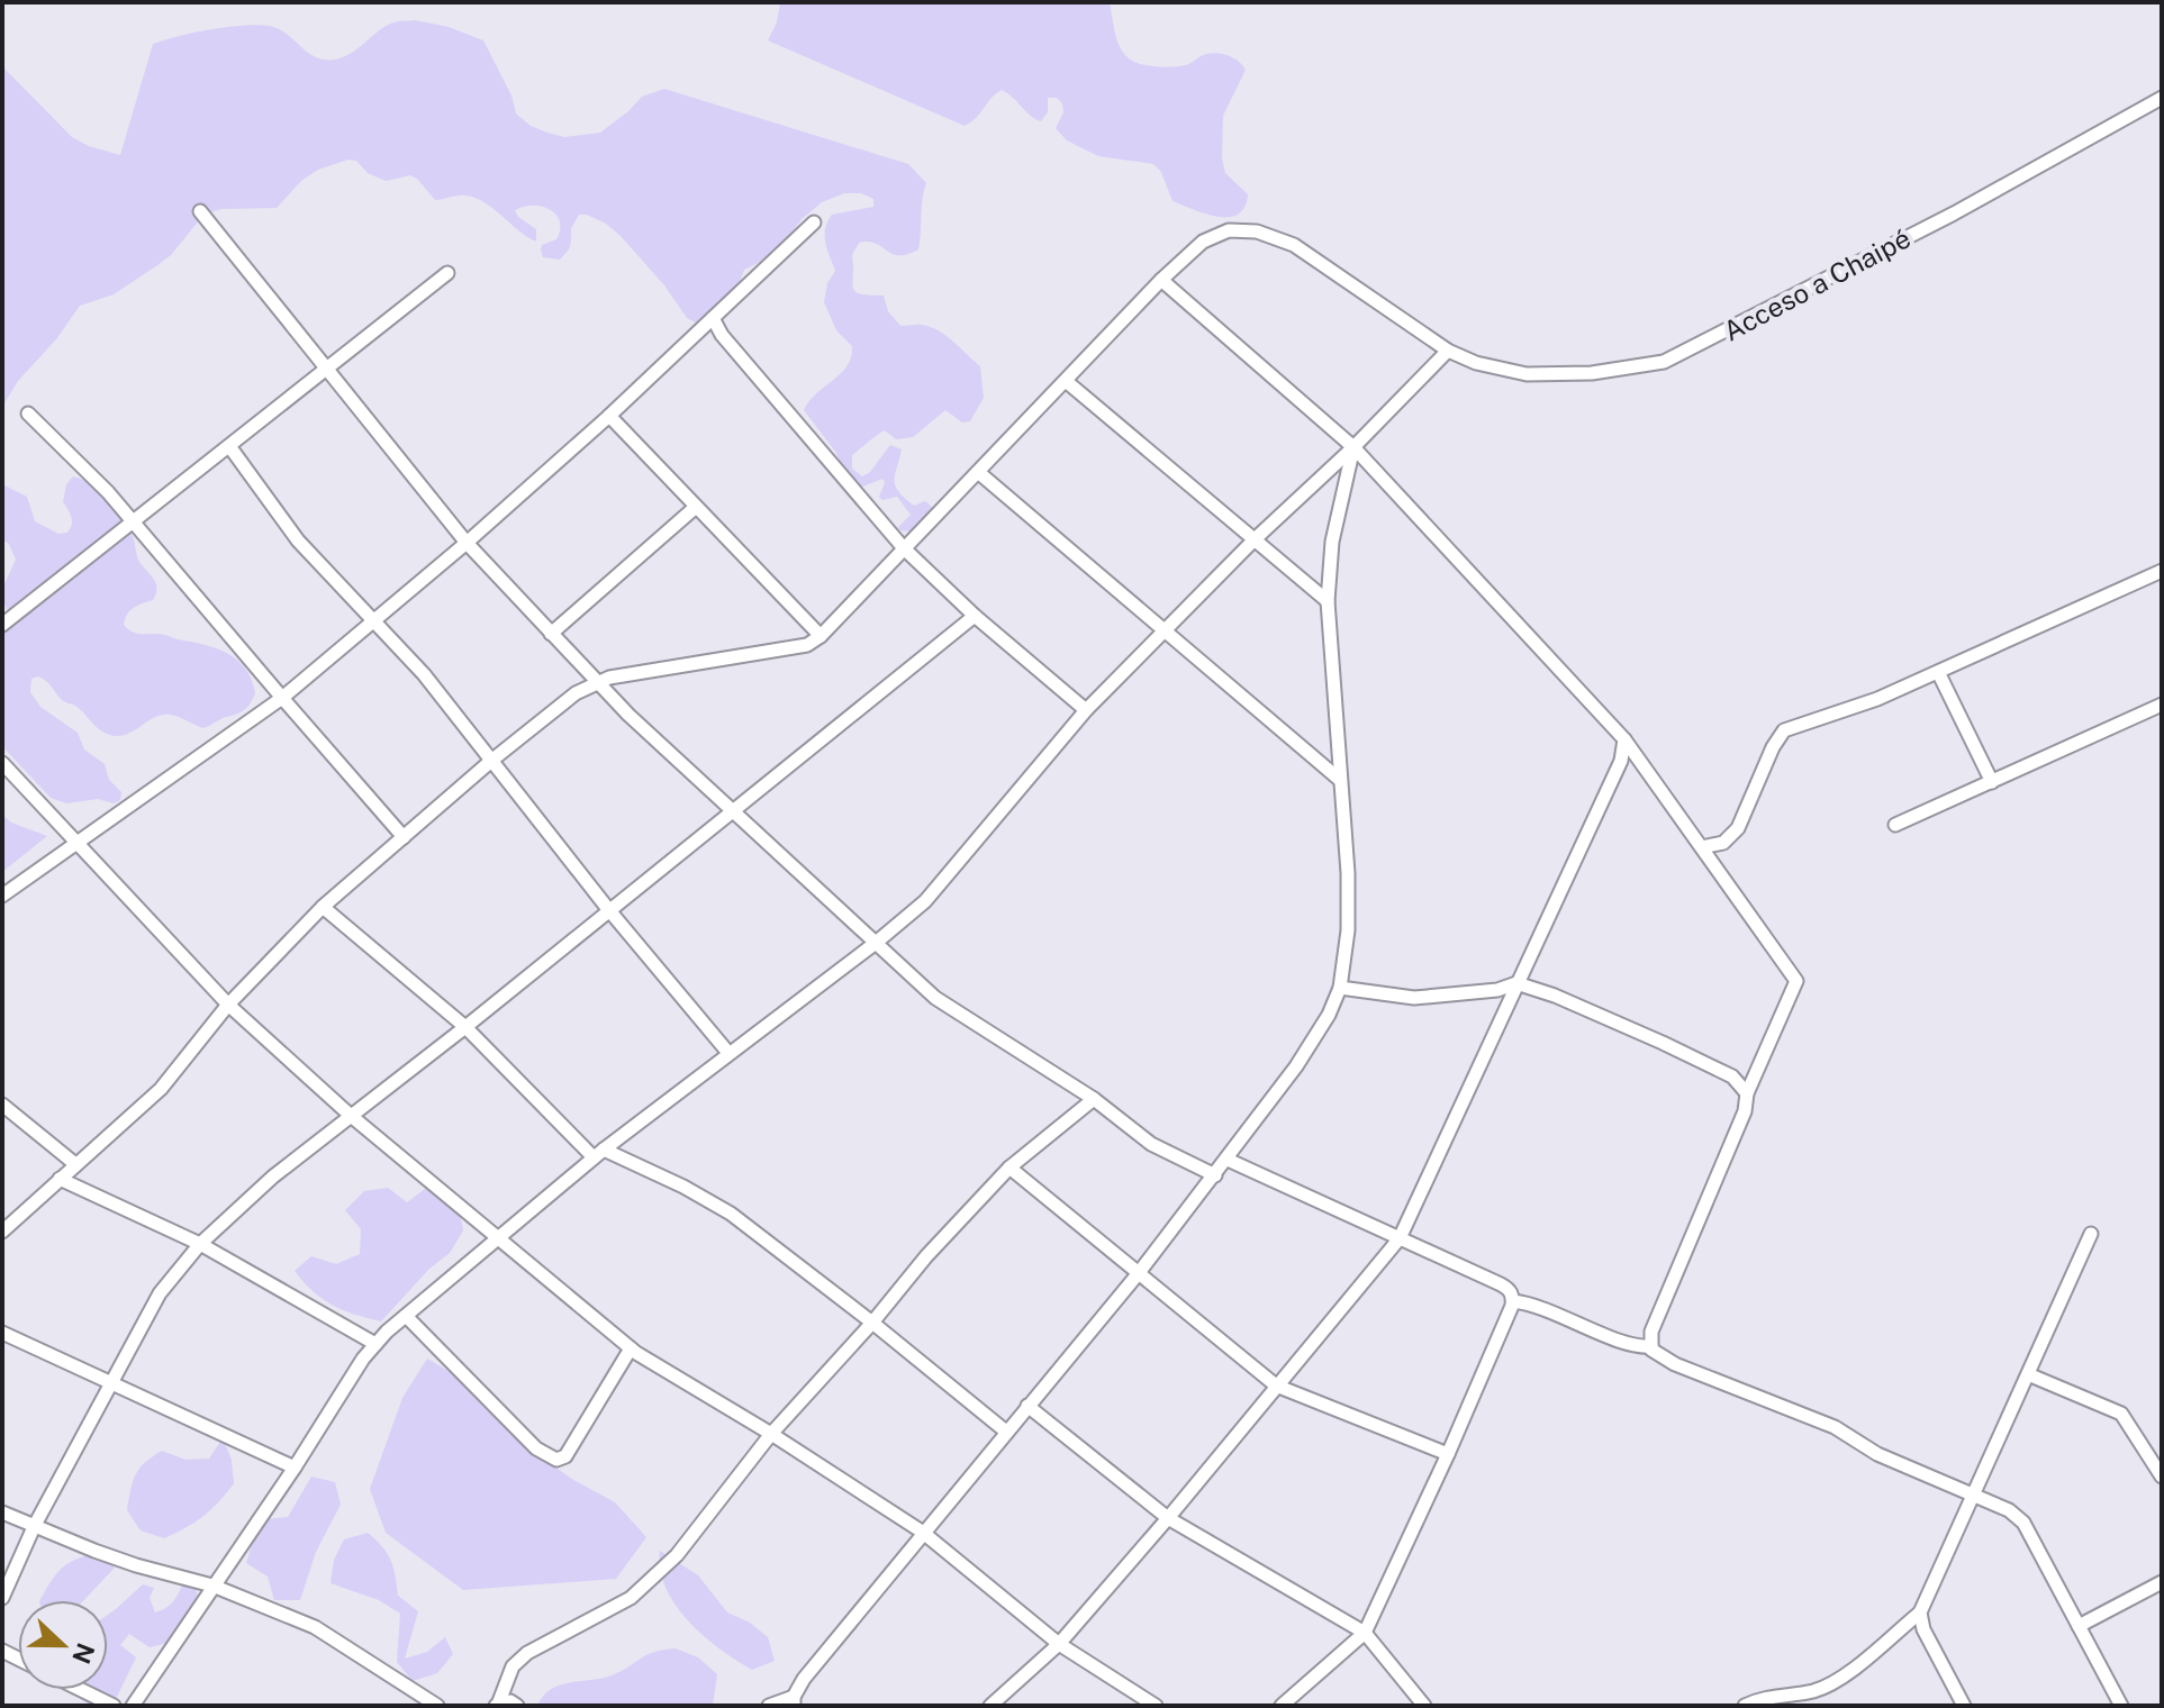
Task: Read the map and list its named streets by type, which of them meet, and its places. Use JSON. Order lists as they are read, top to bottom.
{
  "streets": {
    "street": ["Acceso a Chaipé"]
  },
  "north": "right"
}
